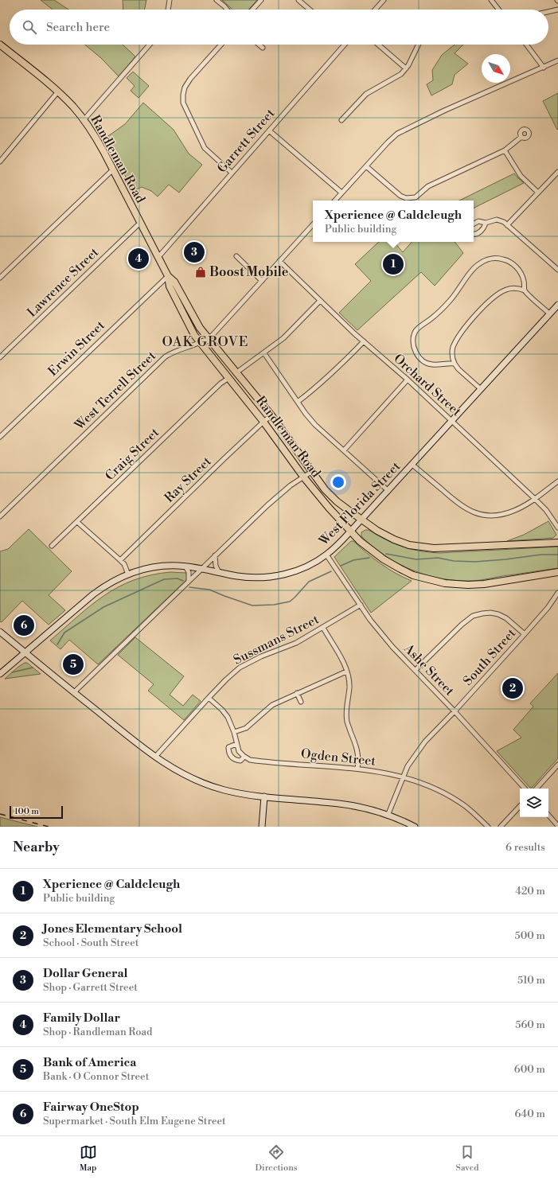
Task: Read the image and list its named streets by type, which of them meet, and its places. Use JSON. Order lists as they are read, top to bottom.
{
  "streets": {
    "main road": ["Randleman Road", "West Florida Street"],
    "street": [
      "Garrett Street",
      "Lawrence Street",
      "Erwin Street",
      "Orchard Street",
      "West Terrell Street",
      "Craig Street",
      "Ray Street",
      "Sussmans Street",
      "South Street",
      "Ashe Street",
      "Ogden Street"
    ]
  },
  "crossings": [
    ["Garrett Street", "Randleman Road"],
    ["Randleman Road", "Lawrence Street"],
    ["Randleman Road", "Erwin Street"],
    ["Randleman Road", "West Terrell Street"],
    ["Randleman Road", "Craig Street"],
    ["Randleman Road", "Ray Street"],
    ["Randleman Road", "West Florida Street"],
    ["Orchard Street", "West Terrell Street"],
    ["Orchard Street", "West Florida Street"],
    ["West Florida Street", "Ashe Street"],
    ["Sussmans Street", "Ashe Street"],
    ["South Street", "Ashe Street"],
    ["South Street", "Ogden Street"]
  ],
  "districts": ["OAK GROVE"],
  "places": {
    "shop": ["Boost Mobile"]
  },
  "scale_bar": "100 m",
  "north": "bottom right",
  "page": {
    "search": "Search here",
    "popup": ["Xperience @ Caldcleugh", "Public building"],
    "pins": [
      "3",
      "4",
      "1",
      "6",
      "5",
      "2"
    ],
    "scale": "100 m",
    "heading": ["Nearby", "6 results"],
    "list": [
      {
        "mark": "1",
        "name": "Xperience @ Caldcleugh",
        "note": "Public building",
        "value": "420 m"
      },
      {
        "mark": "2",
        "name": "Jones Elementary School",
        "note": "School · South Street",
        "value": "500 m"
      },
      {
        "mark": "3",
        "name": "Dollar General",
        "note": "Shop · Garrett Street",
        "value": "510 m"
      },
      {
        "mark": "4",
        "name": "Family Dollar",
        "note": "Shop · Randleman Road",
        "value": "560 m"
      },
      {
        "mark": "5",
        "name": "Bank of America",
        "note": "Bank · O Connor Street",
        "value": "600 m"
      },
      {
        "mark": "6",
        "name": "Fairway OneStop",
        "note": "Supermarket · South Elm Eugene Street",
        "value": "640 m"
      }
    ],
    "nav": ["Map", "Directions", "Saved"]
  }
}
